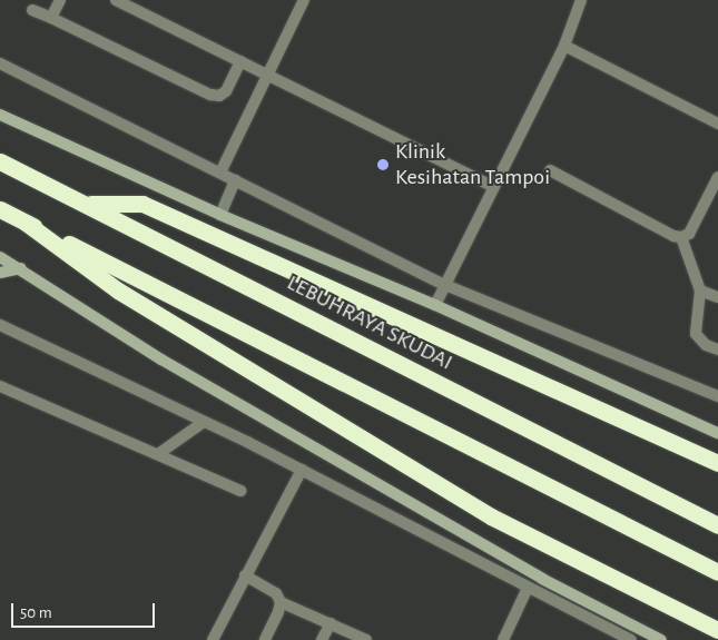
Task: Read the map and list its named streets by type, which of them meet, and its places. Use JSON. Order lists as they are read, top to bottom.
{
  "streets": {
    "highway": ["LEBUHRAYA SKUDAI"]
  },
  "places": ["Klinik Kesihatan Tampoi"],
  "scale_bar": "50 m"
}
